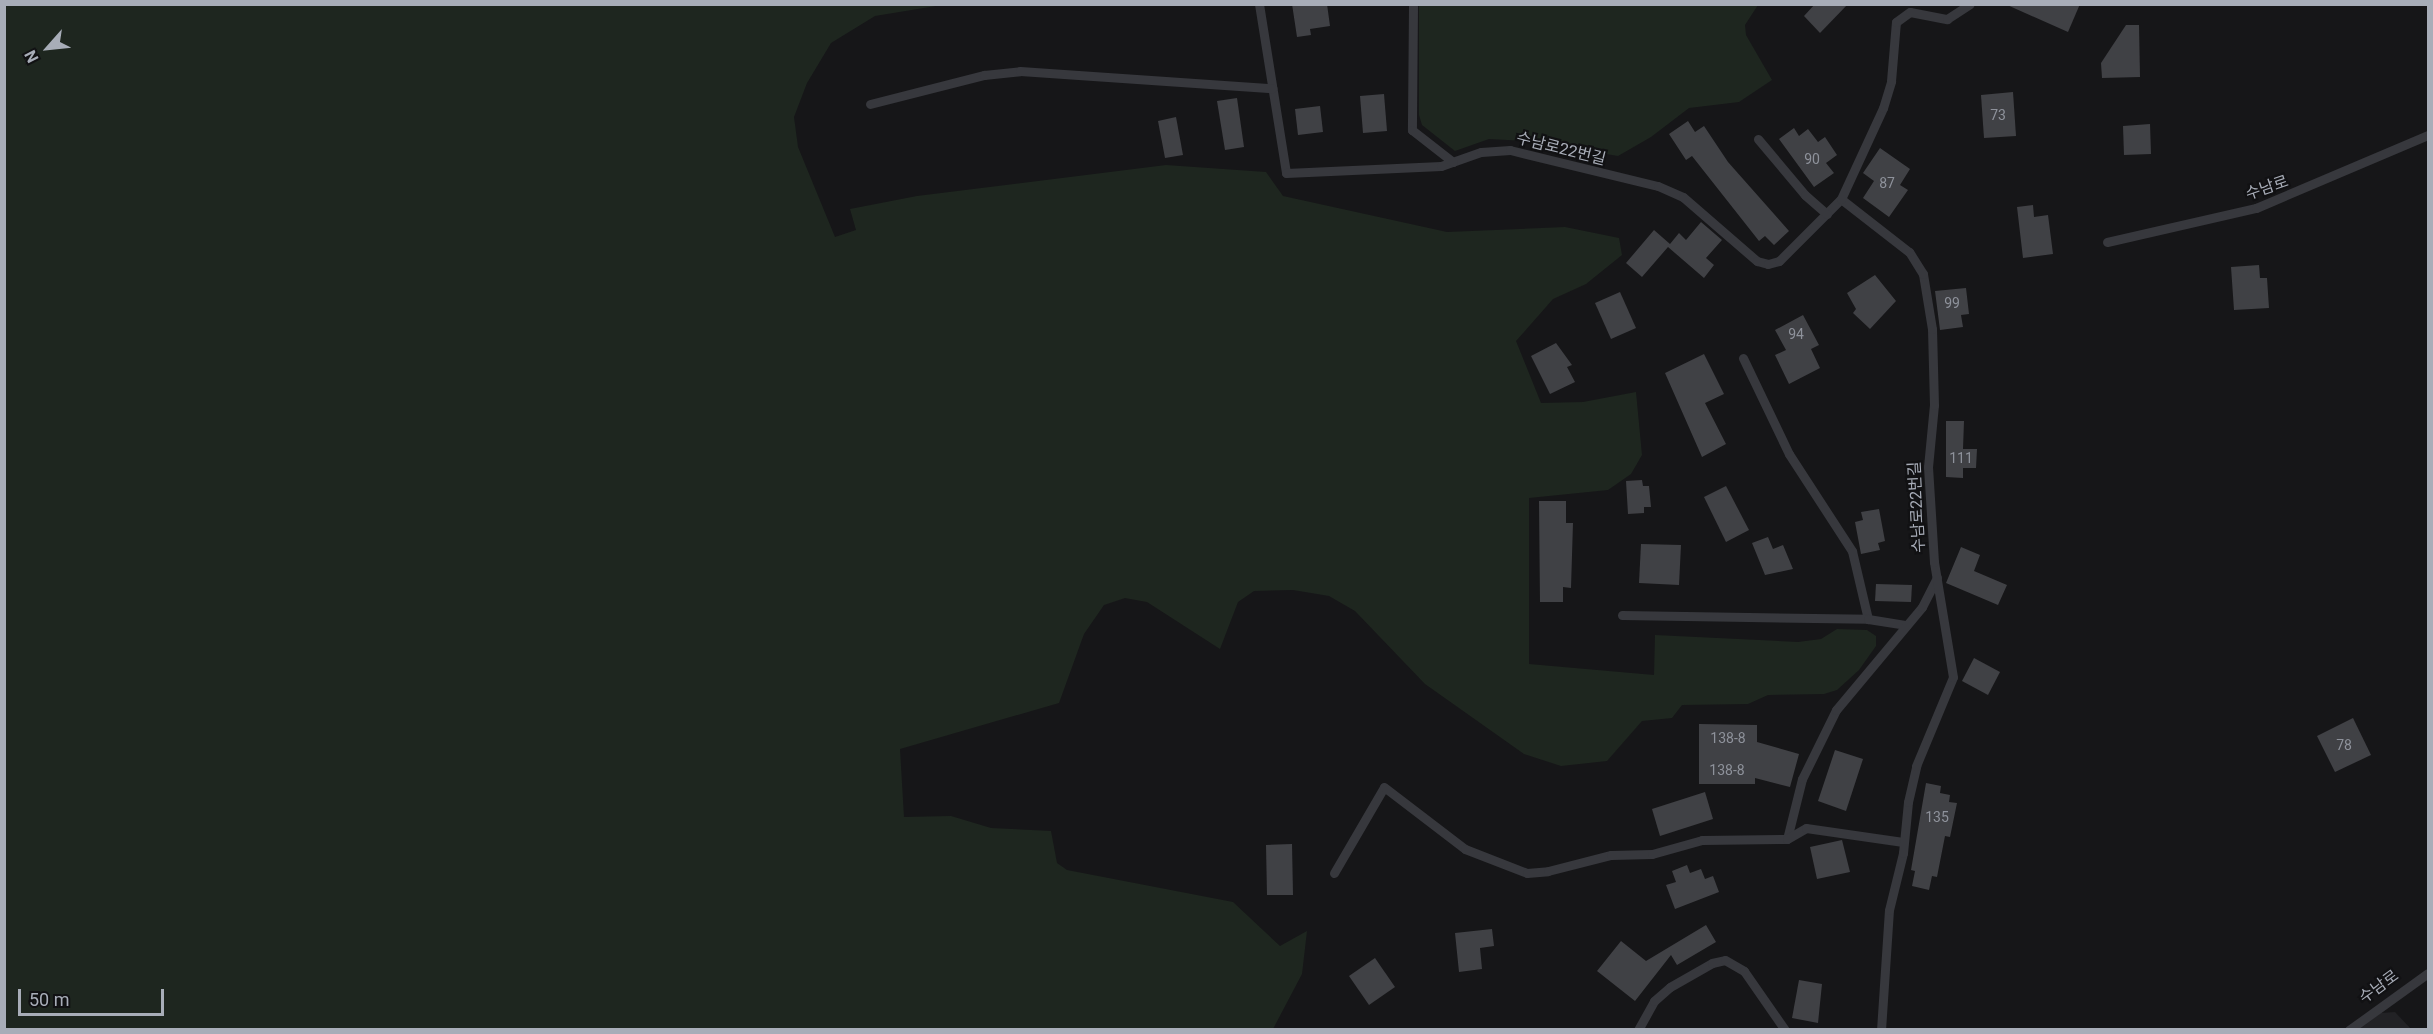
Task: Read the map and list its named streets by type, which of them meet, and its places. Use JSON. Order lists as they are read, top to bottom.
{
  "streets": {
    "lane": ["수남로22번길", "수남로"]
  },
  "house_numbers": [
    "73",
    "90",
    "87",
    "99",
    "94",
    "111",
    "138-8",
    "78",
    "138-8",
    "135"
  ],
  "scale_bar": "50 m",
  "north": "bottom left"
}
